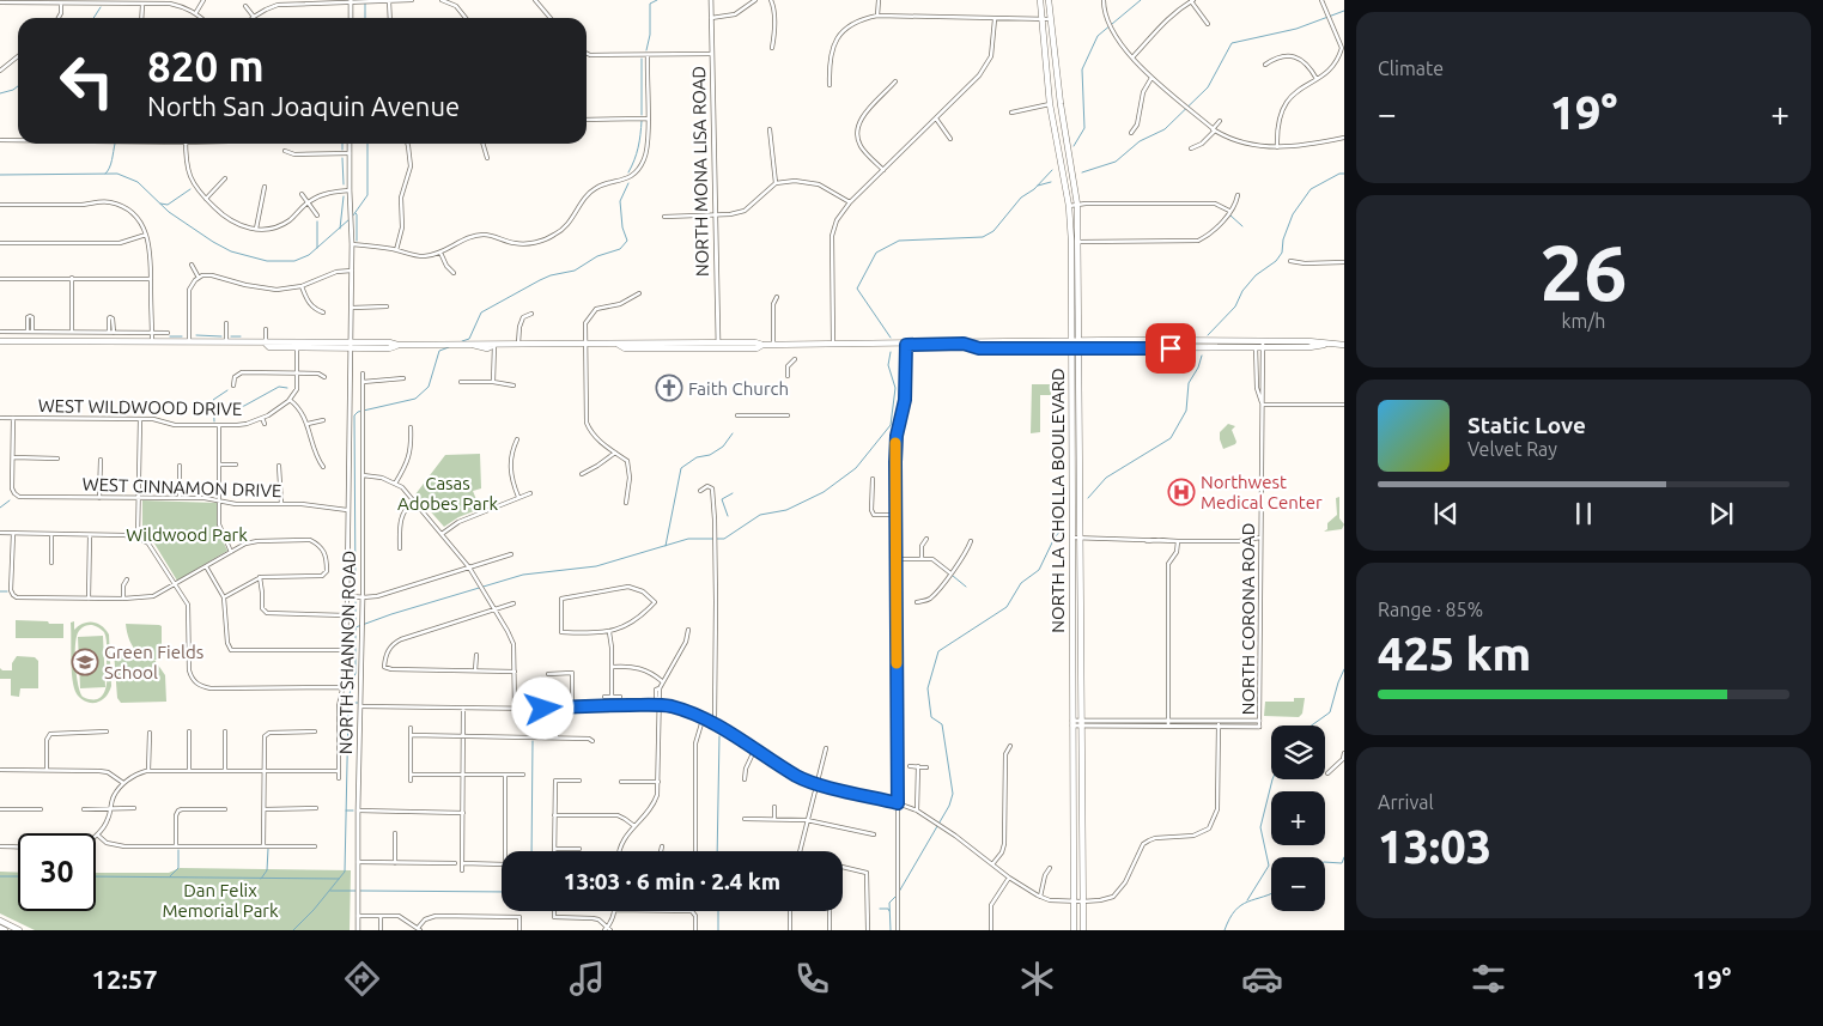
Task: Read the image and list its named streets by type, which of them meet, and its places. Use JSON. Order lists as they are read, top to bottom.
{
  "streets": {
    "main road": ["NORTH LA CHOLLA BOULEVARD"],
    "street": [
      "NORTH MONA LISA ROAD",
      "WEST WILDWOOD DRIVE",
      "WEST CINNAMON DRIVE",
      "NORTH CORONA ROAD",
      "NORTH SHANNON ROAD"
    ]
  },
  "crossings": [
    ["WEST CINNAMON DRIVE", "NORTH SHANNON ROAD"]
  ],
  "parks": ["Casas Adobes Park", "Wildwood Park", "Dan Felix Memorial Park"],
  "places": {
    "church": ["Faith Church"],
    "hospital": ["Northwest Medical Center"],
    "school or university": ["Green Fields School"]
  },
  "page": {
    "tile": [
      "Climate",
      ["26", "km/h"],
      ["Range · 85%", "425 km"],
      ["Arrival", "13:03"]
    ],
    "turn": ["820 m", "North San Joaquin Avenue"],
    "heat": ["−", "19°", "+"],
    "song": ["Static Love", "Velvet Ray"],
    "map_buttons": ["+", "−"],
    "limit": "30",
    "trip": "13:03 · 6 min · 2.4 km",
    "tabs": ["12:57", "19°"]
  }
}
